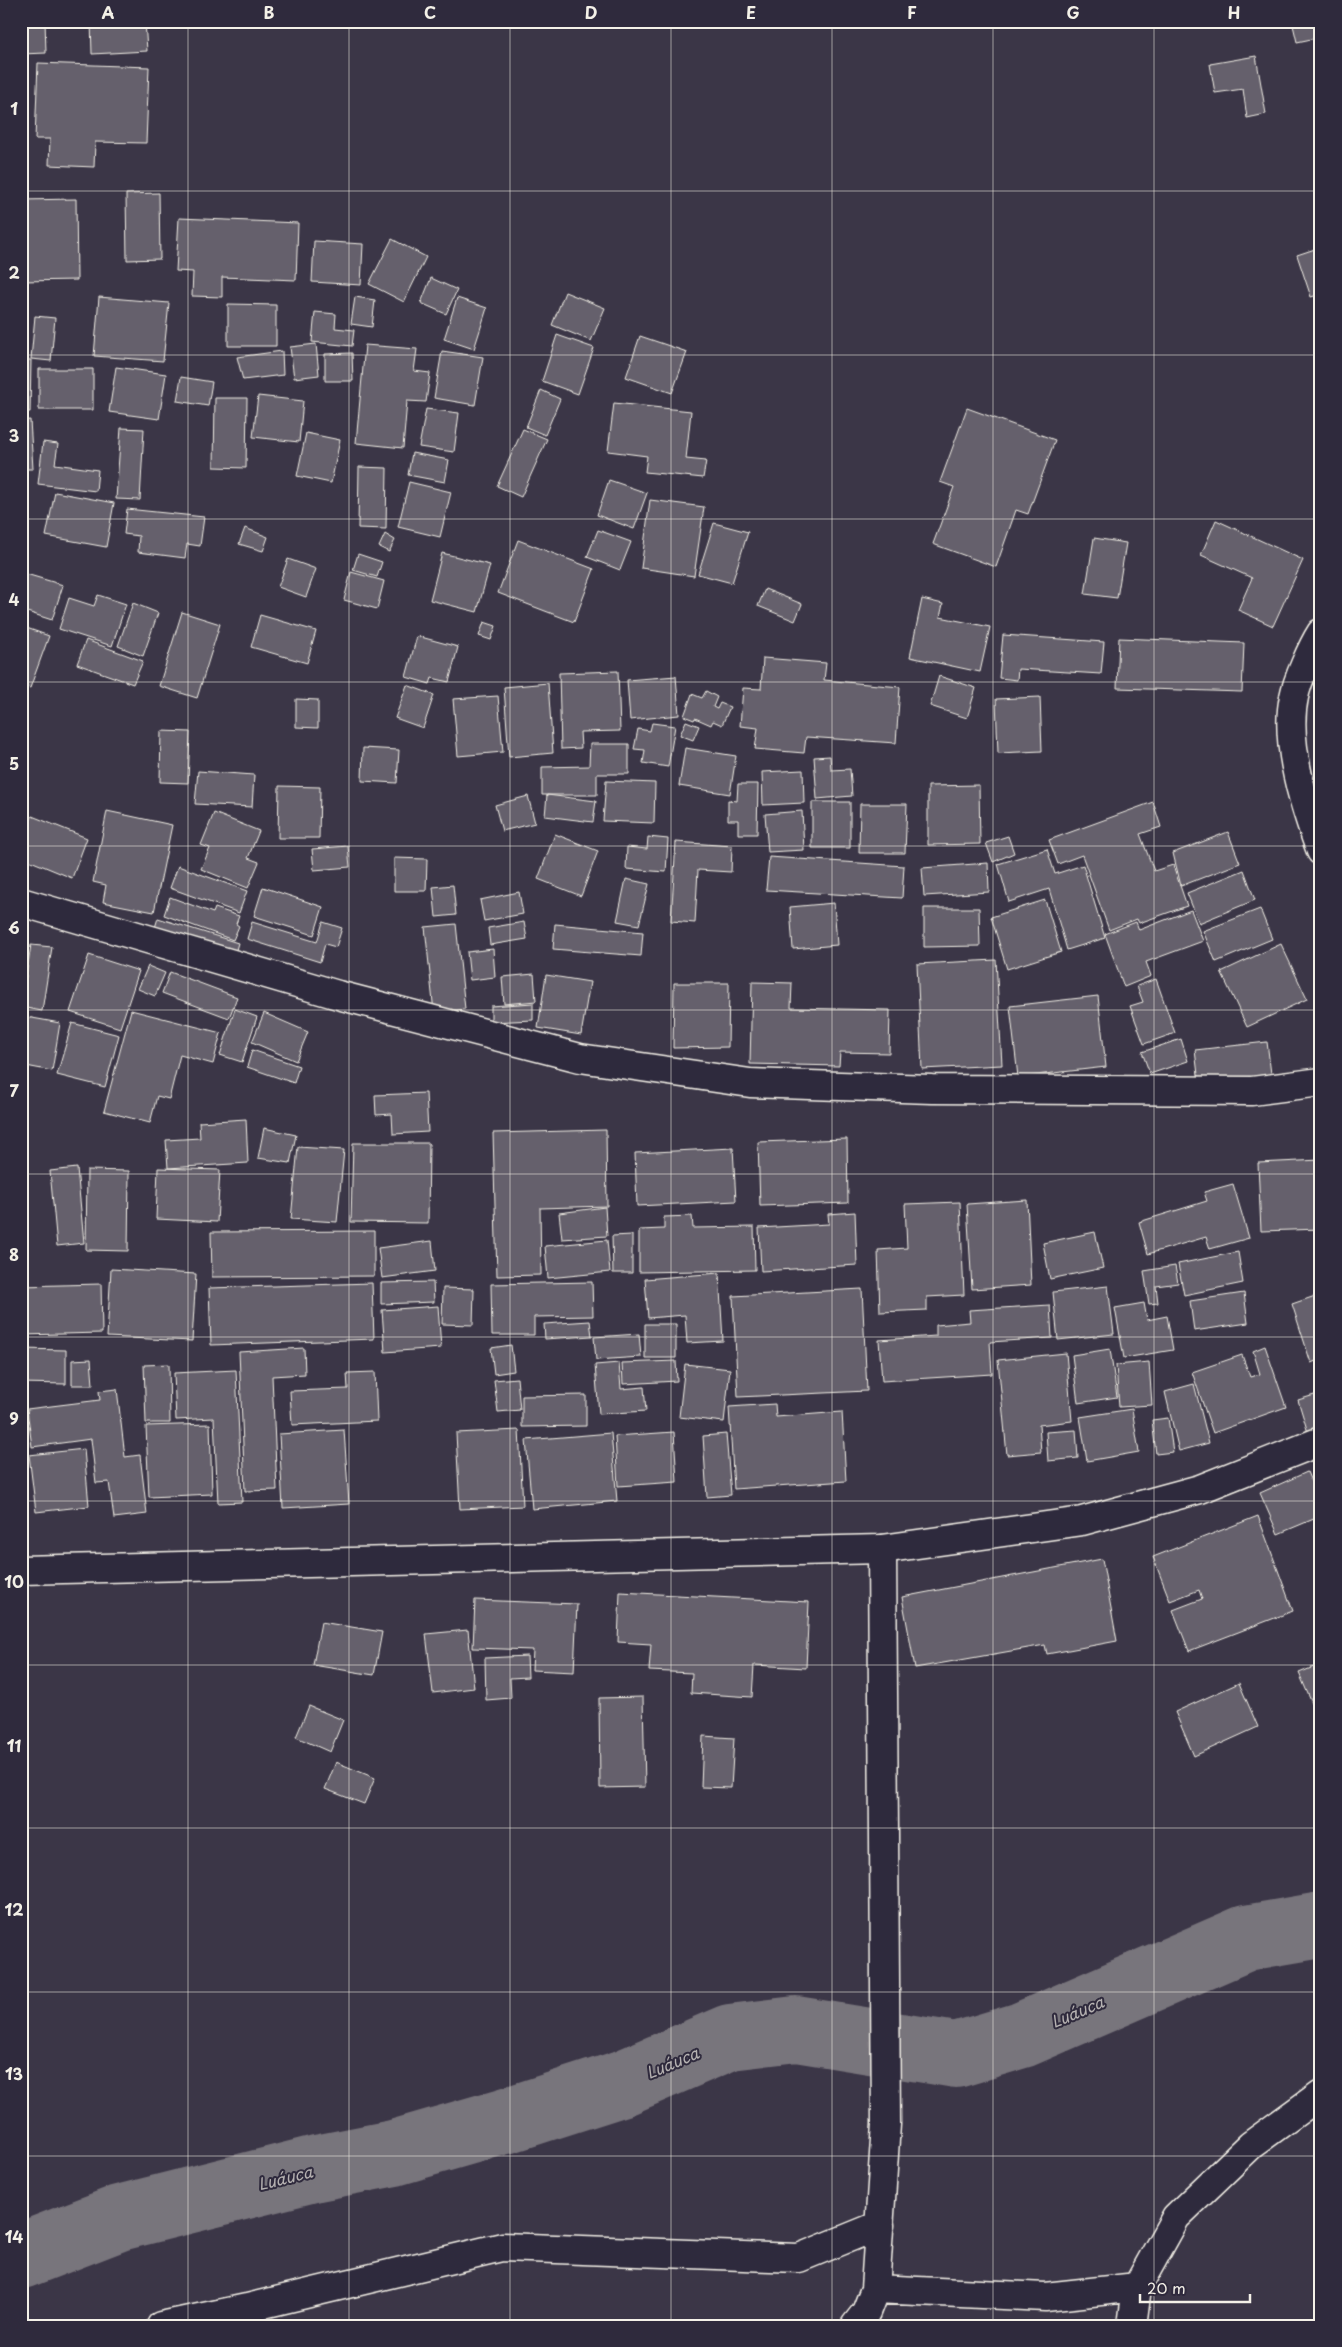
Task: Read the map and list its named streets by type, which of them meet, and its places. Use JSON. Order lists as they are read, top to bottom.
{
  "water": ["Luáuca"],
  "scale_bar": "20 m",
  "grid": {
    "columns": [
      "A",
      "B",
      "C",
      "D",
      "E",
      "F",
      "G",
      "H"
    ],
    "rows": [
      "1",
      "2",
      "3",
      "4",
      "5",
      "6",
      "7",
      "8",
      "9",
      "10",
      "11",
      "12",
      "13",
      "14"
    ]
  }
}
